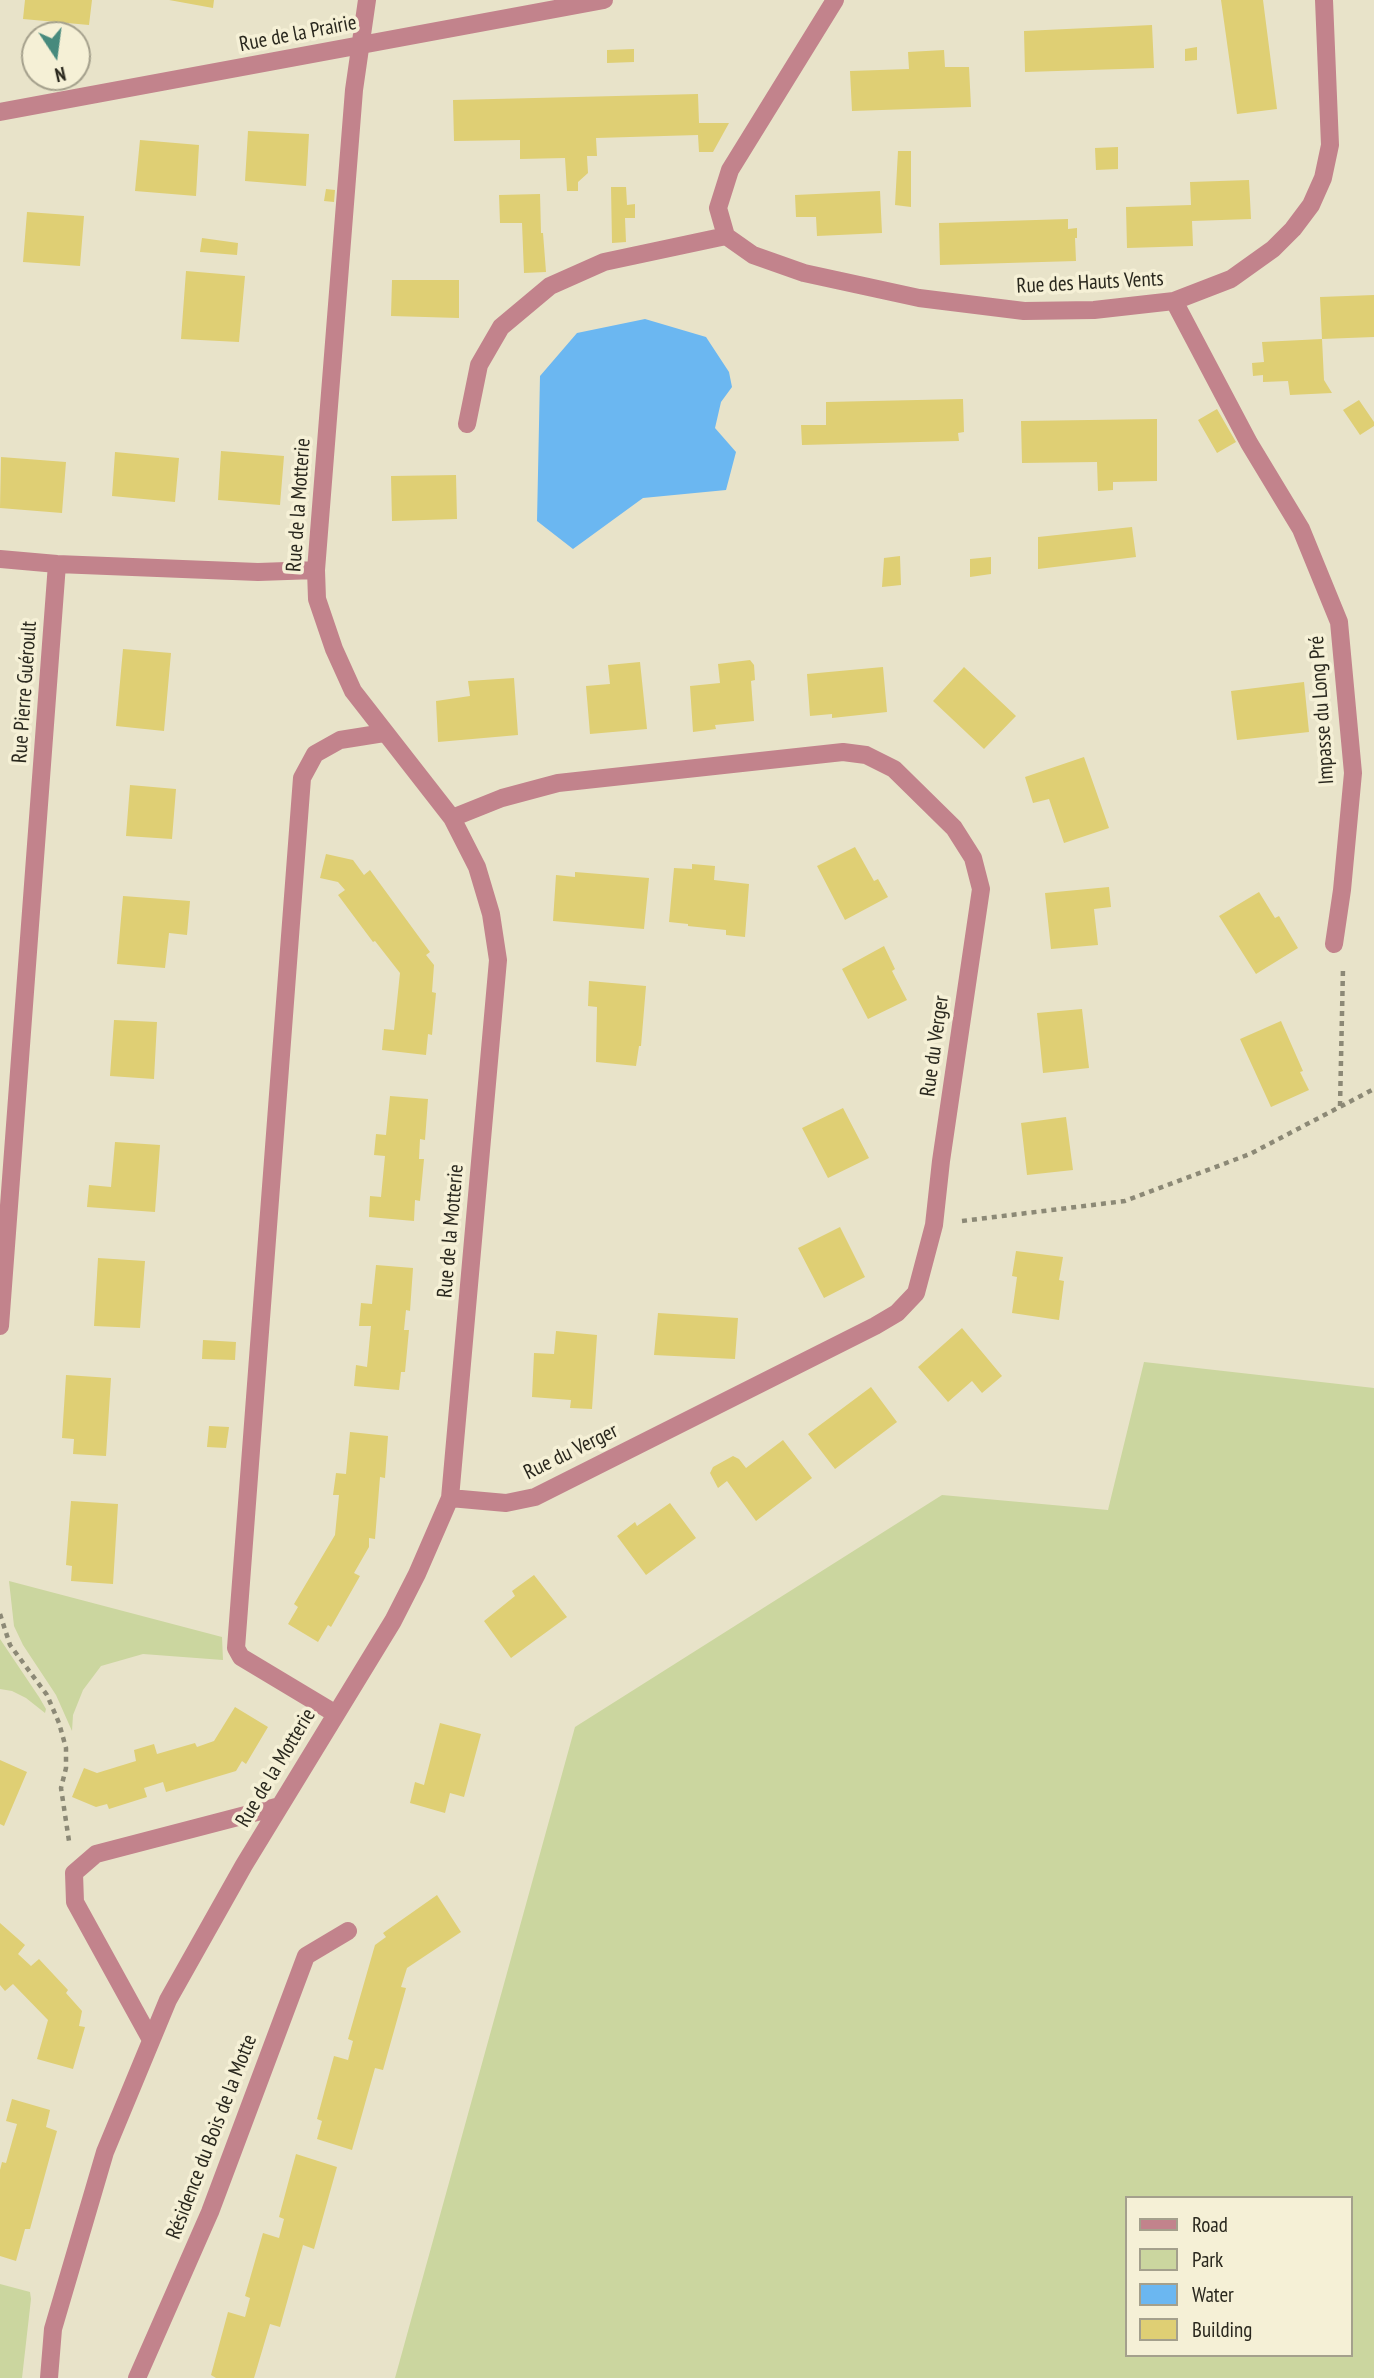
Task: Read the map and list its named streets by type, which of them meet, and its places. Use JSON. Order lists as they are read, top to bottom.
{
  "streets": {
    "street": [
      "Rue de la Prairie",
      "Rue des Hauts Vents",
      "Rue de la Motterie",
      "Rue Pierre Guéroult",
      "Impasse du Long Pré",
      "Rue du Verger",
      "Résidence du Bois de la Motte"
    ]
  },
  "crossings": [
    ["Rue de la Prairie", "Rue de la Motterie"],
    ["Rue des Hauts Vents", "Impasse du Long Pré"],
    ["Rue de la Motterie", "Rue du Verger"]
  ],
  "legend": [
    "Road",
    "Park",
    "Water",
    "Building"
  ],
  "north": "bottom"
}
